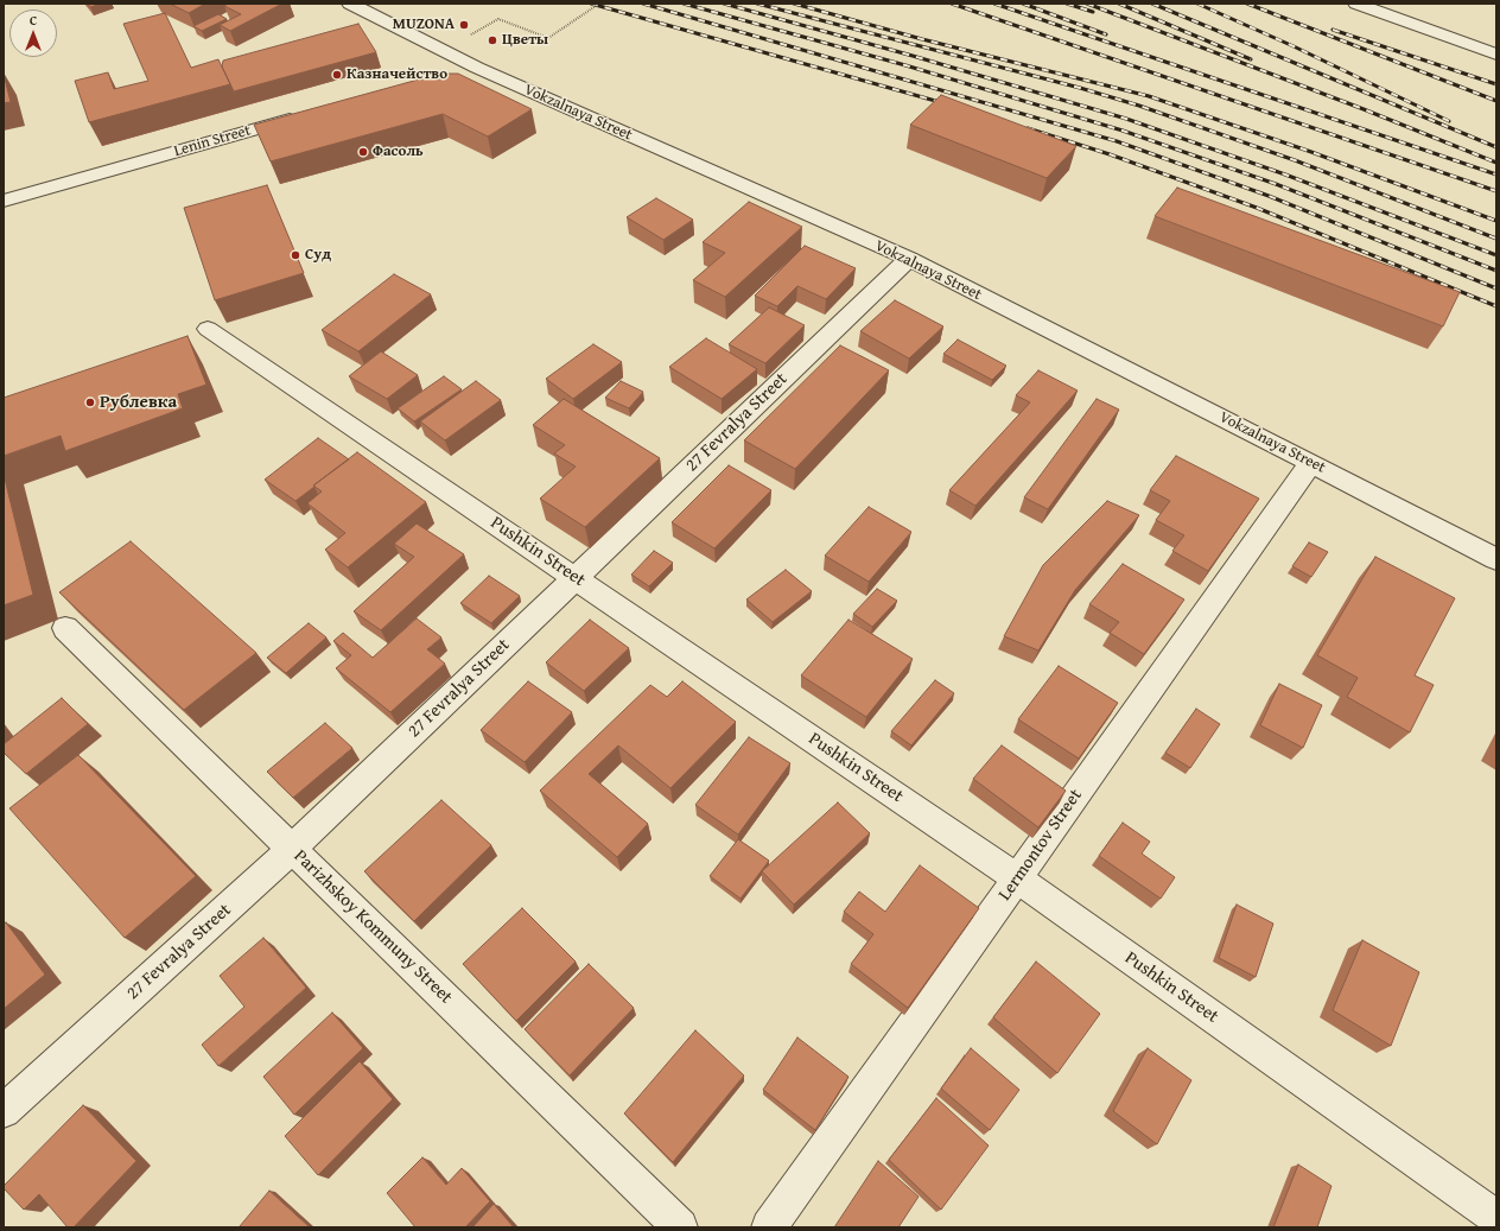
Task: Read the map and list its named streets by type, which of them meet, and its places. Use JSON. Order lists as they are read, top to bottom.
{
  "streets": {
    "street": [
      "Vokzalnaya Street",
      "Lenin Street",
      "27 Fevralya Street",
      "Pushkin Street",
      "Lermontov Street",
      "Parizhskoy Kommuny Street"
    ]
  },
  "crossings": [
    ["Vokzalnaya Street", "27 Fevralya Street"],
    ["Vokzalnaya Street", "Lermontov Street"],
    ["27 Fevralya Street", "Pushkin Street"],
    ["27 Fevralya Street", "Parizhskoy Kommuny Street"],
    ["Pushkin Street", "Lermontov Street"]
  ],
  "places": [
    "MUZONA",
    "Цветы",
    "Казначейство",
    "Фасоль",
    "Суд",
    "Рублевка"
  ],
  "north": "top"
}
